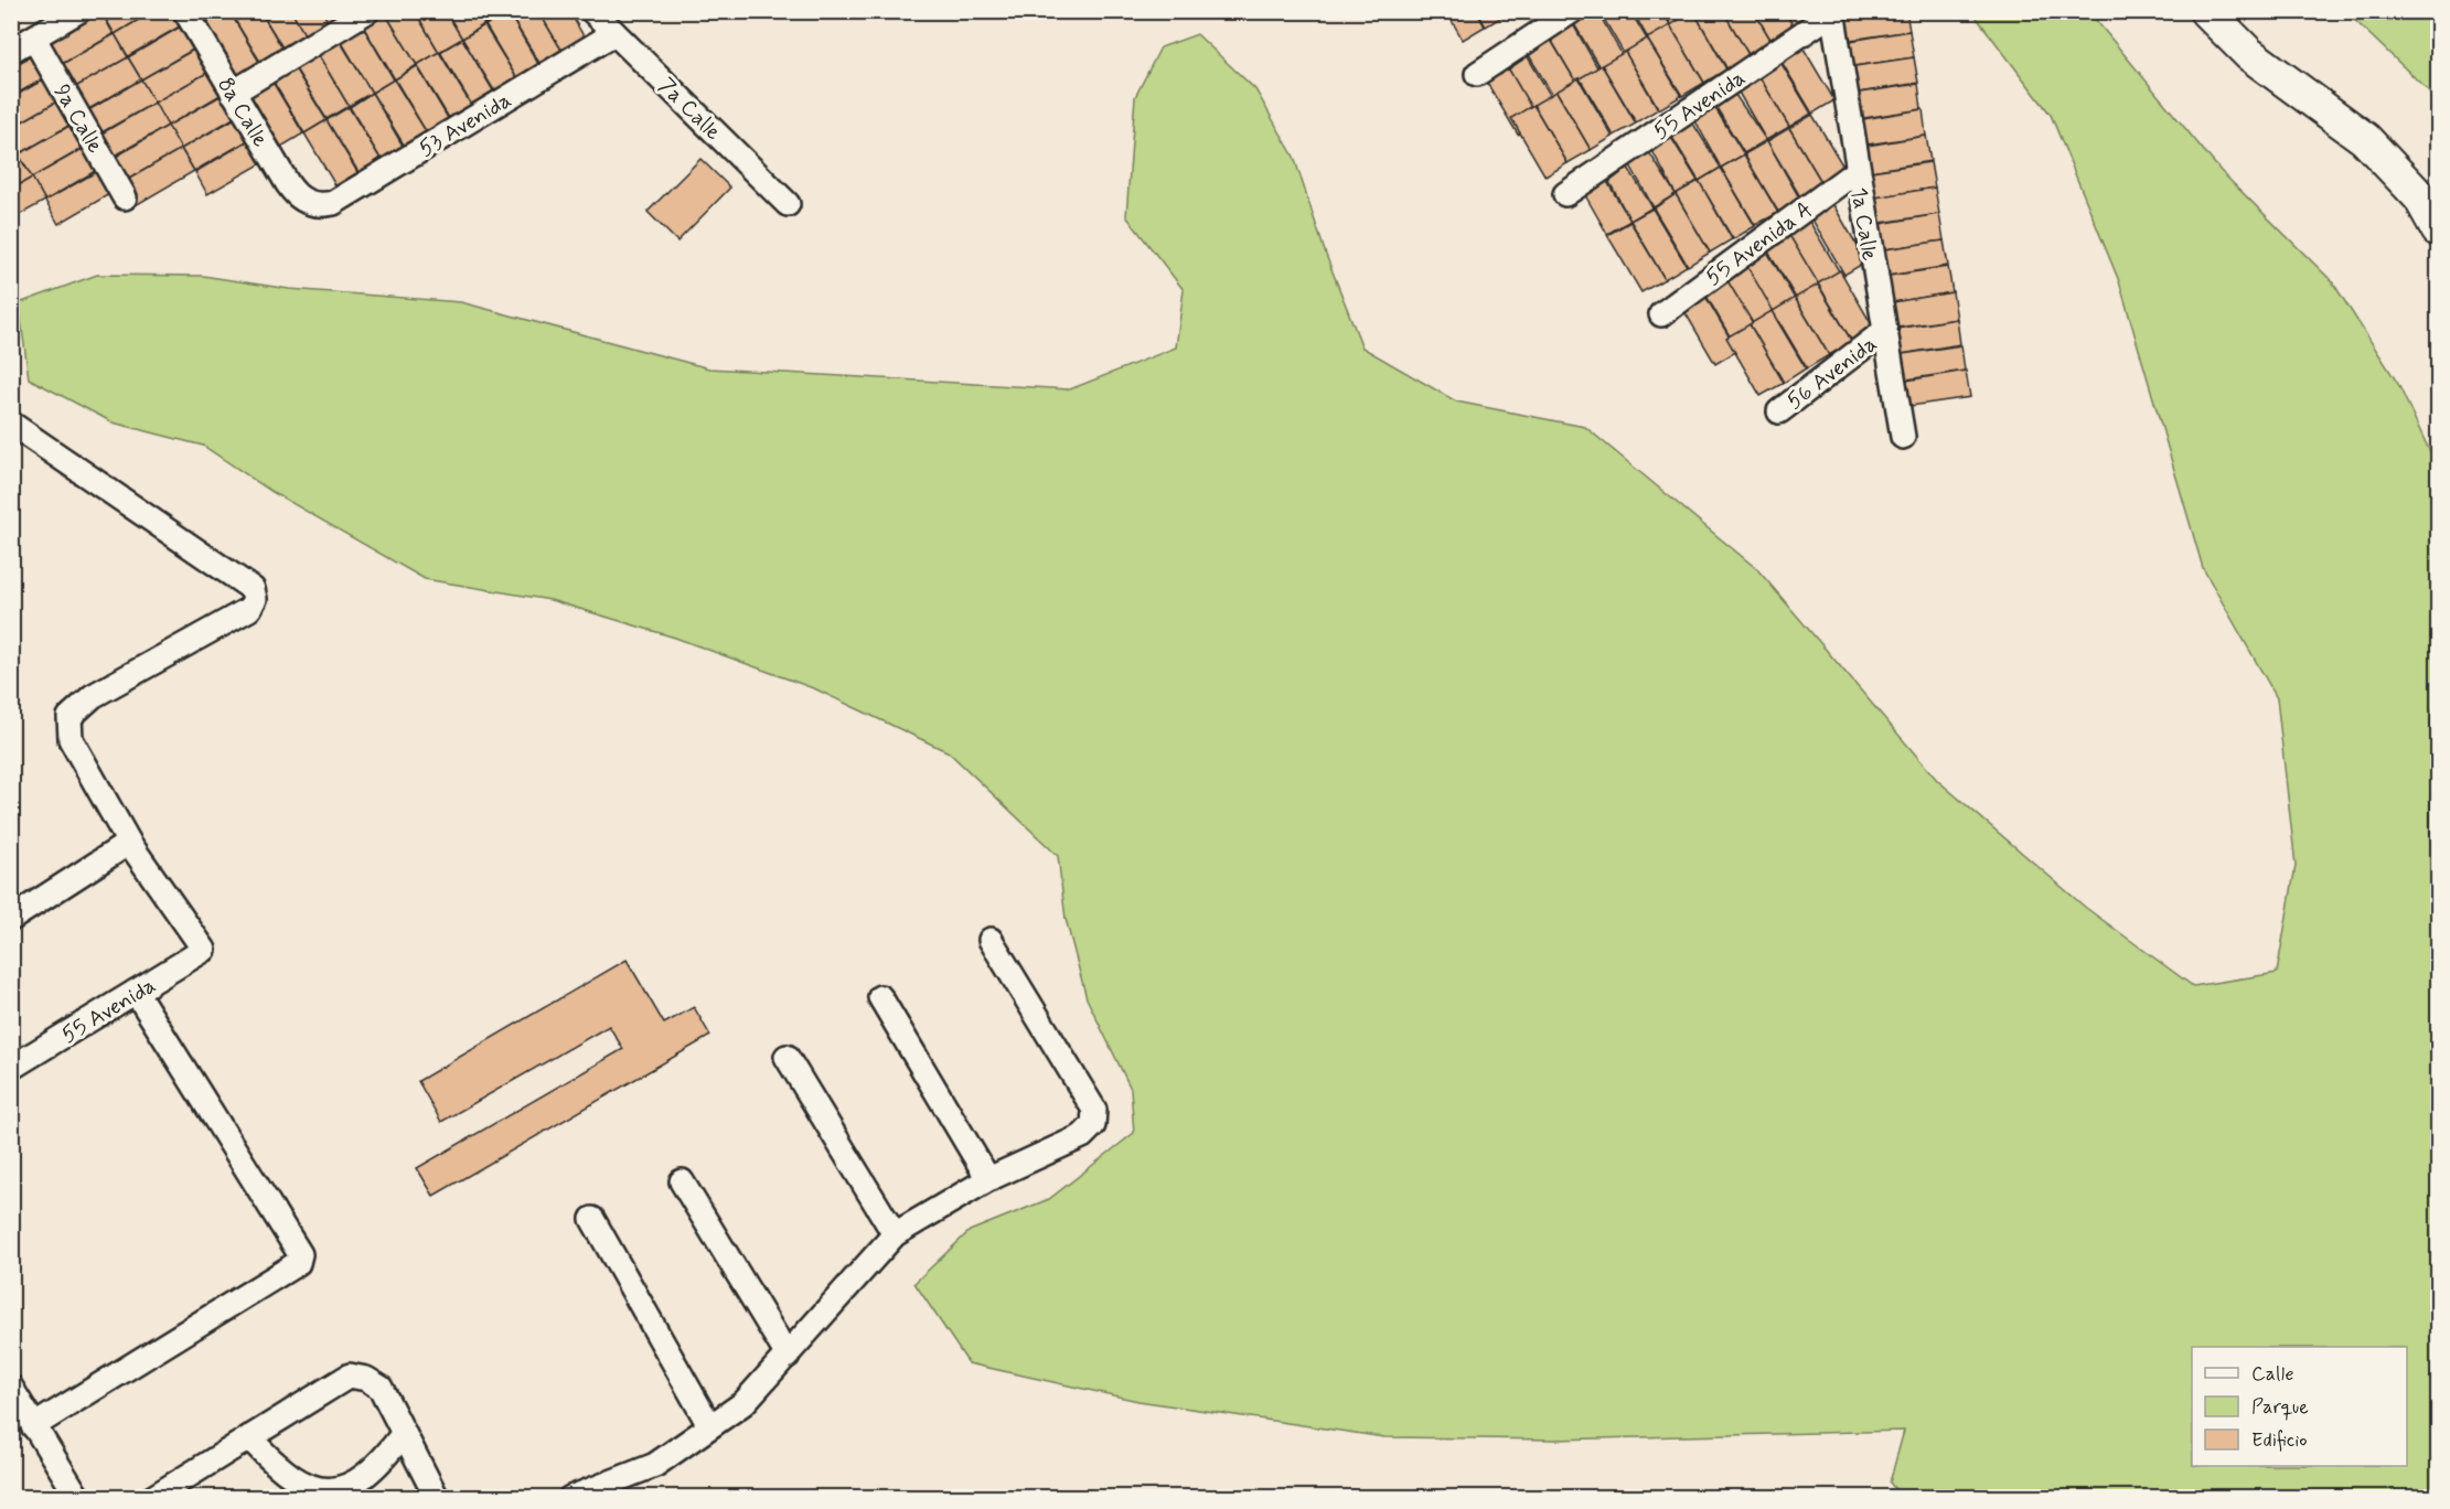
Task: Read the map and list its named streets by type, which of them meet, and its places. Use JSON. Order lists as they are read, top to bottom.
{
  "streets": {
    "street": [
      "55 Avenida",
      "7a Calle",
      "8a Calle",
      "9a Calle",
      "53 Avenida",
      "1a Calle",
      "55 Avenida A",
      "56 Avenida"
    ]
  },
  "crossings": [
    ["55 Avenida", "1a Calle"],
    ["7a Calle", "53 Avenida"],
    ["8a Calle", "53 Avenida"],
    ["1a Calle", "55 Avenida A"],
    ["1a Calle", "56 Avenida"]
  ],
  "legend": ["Calle", "Parque", "Edificio"]
}
